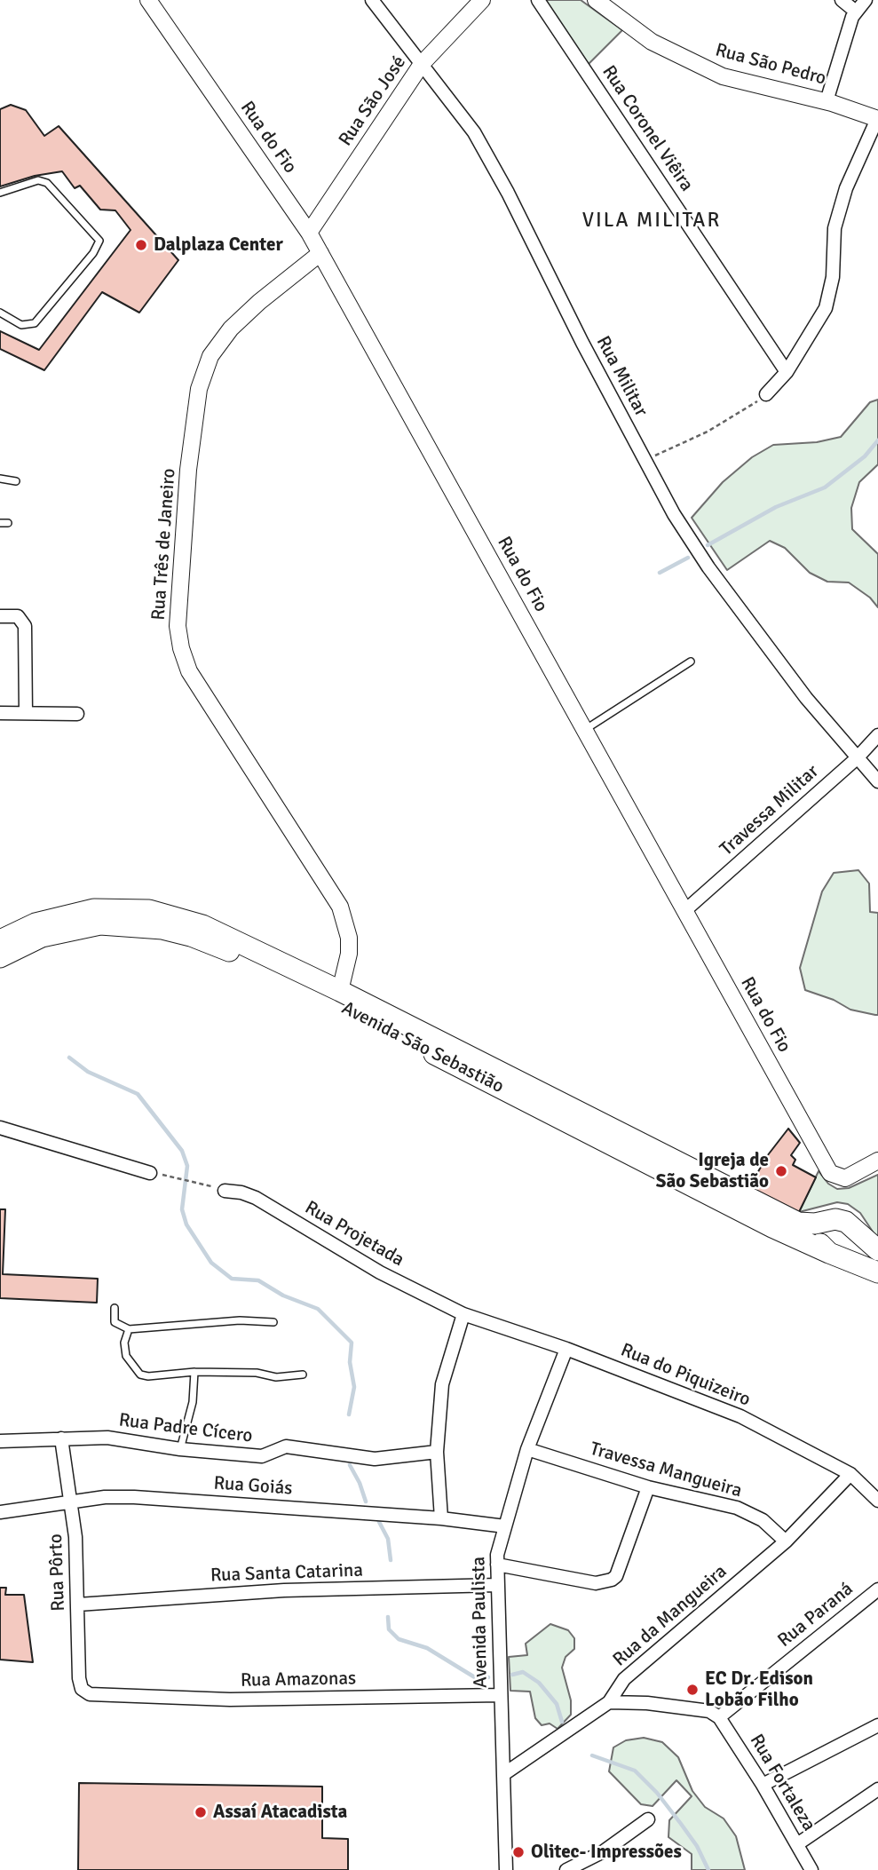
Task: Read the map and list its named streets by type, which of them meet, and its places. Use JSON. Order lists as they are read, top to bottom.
{
  "streets": {
    "main road": ["Avenida São Sebastião"],
    "street": [
      "Rua São Pedro",
      "Rua São José",
      "Rua Coronel Viêira",
      "Rua do Fio",
      "Rua Militar",
      "Rua Três de Janeiro",
      "Travessa Militar",
      "Rua Projetada",
      "Rua do Piquizeiro",
      "Rua Padre Cícero",
      "Travessa Mangueira",
      "Rua Goiás",
      "Rua Pôrto",
      "Rua Santa Catarina",
      "Rua Paraná",
      "Rua da Mangueira",
      "Avenida Paulista",
      "Rua Amazonas",
      "Rua Fortaleza"
    ]
  },
  "crossings": [
    ["Rua São José", "Rua do Fio"],
    ["Rua São José", "Rua Militar"],
    ["Rua do Fio", "Rua Três de Janeiro"],
    ["Rua do Fio", "Travessa Militar"],
    ["Rua Militar", "Travessa Militar"],
    ["Rua Três de Janeiro", "Avenida São Sebastião"],
    ["Rua Projetada", "Rua do Piquizeiro"],
    ["Rua do Piquizeiro", "Rua da Mangueira"],
    ["Rua do Piquizeiro", "Avenida Paulista"],
    ["Rua Padre Cícero", "Rua Pôrto"],
    ["Travessa Mangueira", "Rua da Mangueira"],
    ["Travessa Mangueira", "Avenida Paulista"],
    ["Rua Goiás", "Rua Pôrto"],
    ["Rua Goiás", "Avenida Paulista"],
    ["Rua Pôrto", "Rua Santa Catarina"],
    ["Rua Pôrto", "Rua Amazonas"],
    ["Rua Santa Catarina", "Avenida Paulista"],
    ["Rua Paraná", "Rua Fortaleza"],
    ["Rua da Mangueira", "Avenida Paulista"],
    ["Avenida Paulista", "Rua Amazonas"]
  ],
  "districts": ["VILA MILITAR"],
  "places": [
    "Dalplaza Center",
    "Igreja de São Sebastião",
    "EC Dr. Edison Lobão Filho",
    "Assaí Atacadista",
    "Olitec- Impressões"
  ]
}
